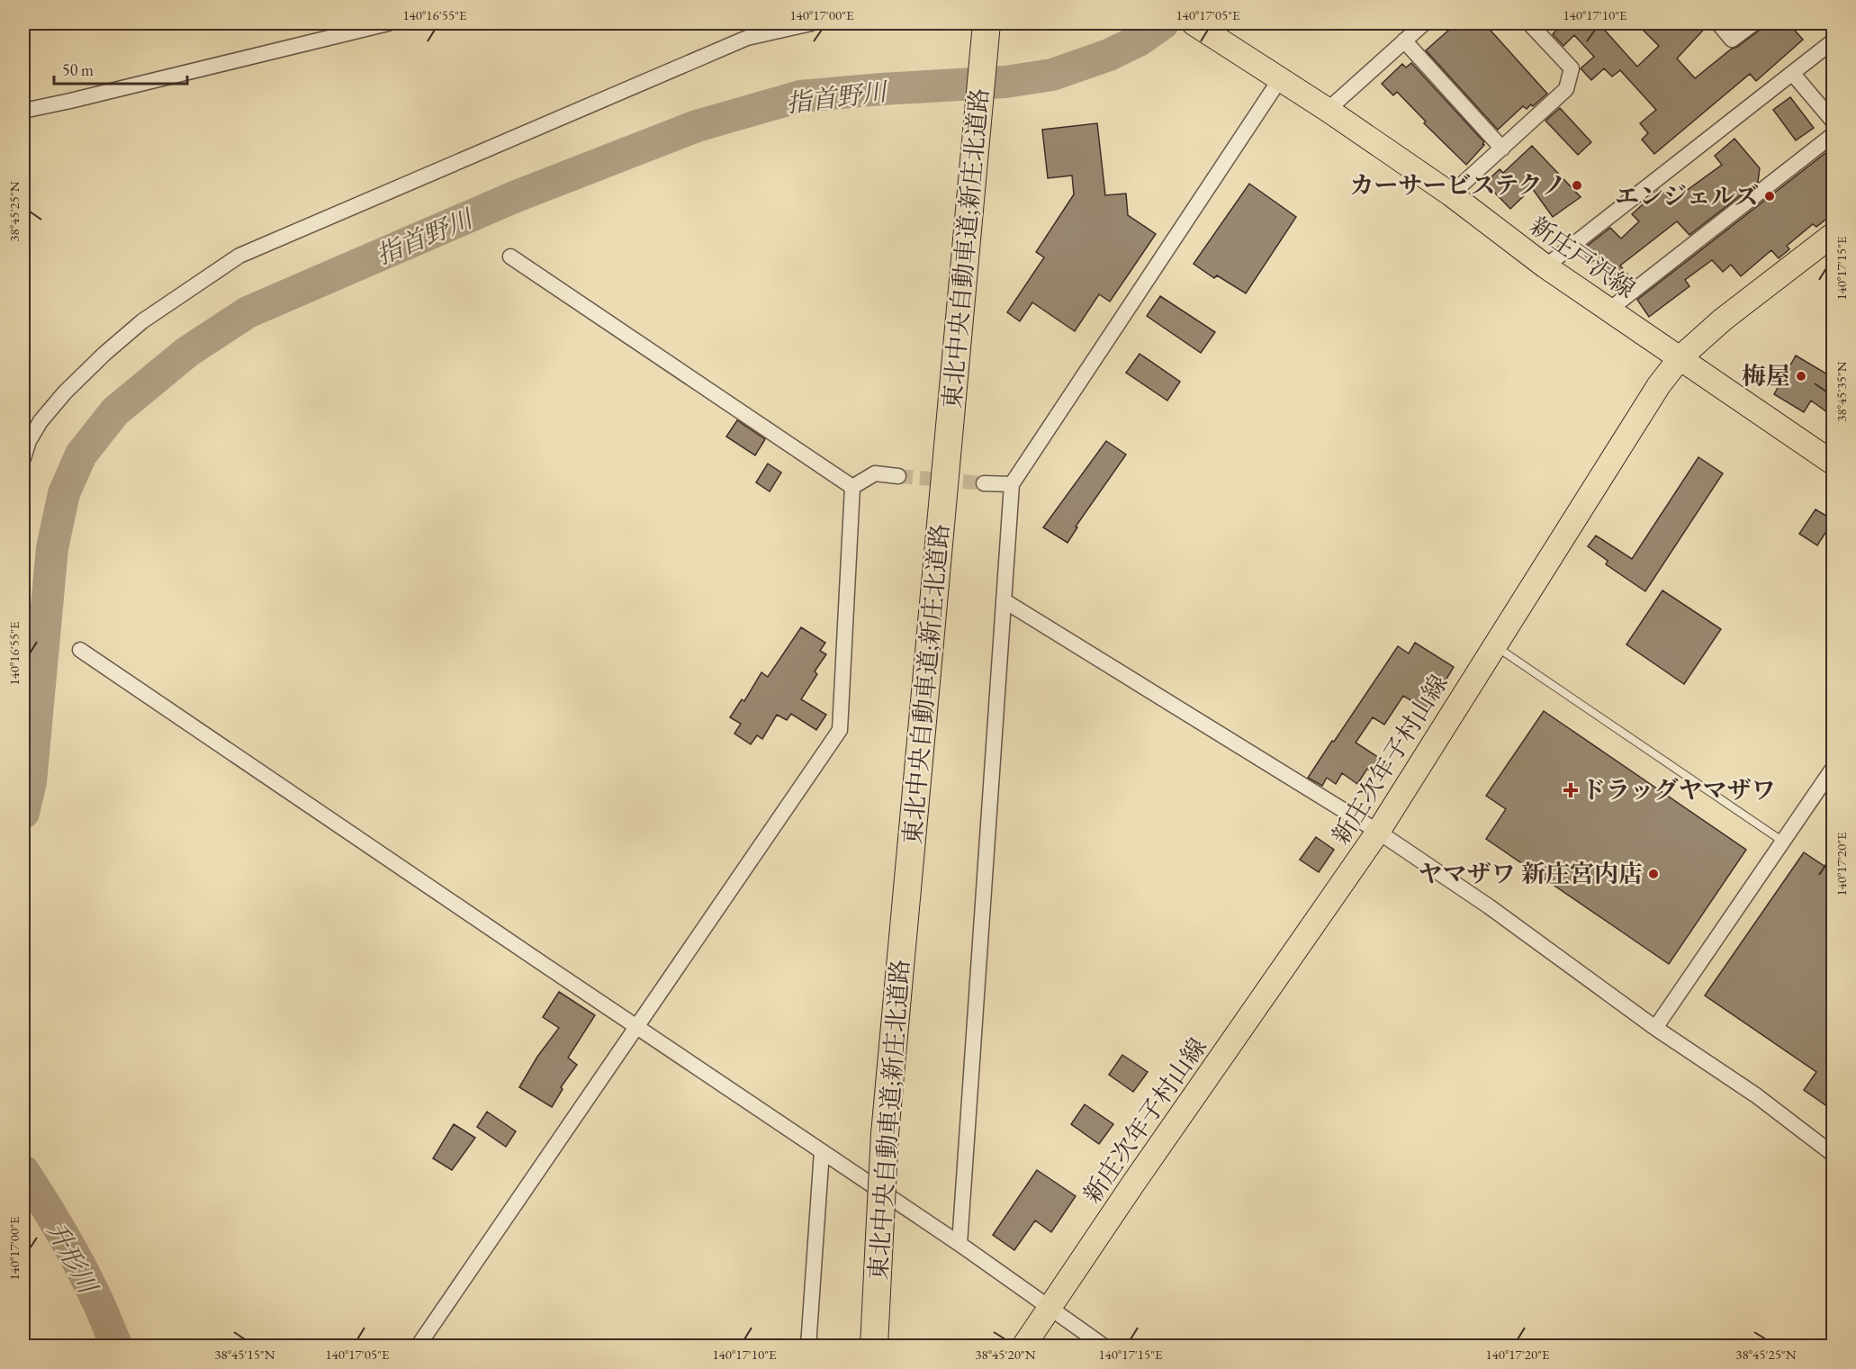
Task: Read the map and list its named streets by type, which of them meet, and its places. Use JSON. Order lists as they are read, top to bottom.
{
  "streets": {
    "highway": ["東北中央自動車道;新庄北道路"],
    "main road": ["新庄戸沢線", "新庄次年子村山線"]
  },
  "crossings": [
    ["新庄戸沢線", "新庄次年子村山線"]
  ],
  "water": ["指首野川", "升形川"],
  "places": {
    "other": [
      "カーサービステクノ",
      "エンジェルズ",
      "梅屋",
      "ヤマザワ 新庄宮内店"
    ],
    "health": ["ドラッグヤマザワ"]
  },
  "scale_bar": "50 m",
  "coordinates": [
    "140°16'55\"E",
    "140°17'00\"E",
    "140°17'05\"E",
    "140°17'10\"E",
    "38°45'25\"N",
    "140°17'15\"E",
    "38°45'35\"N",
    "140°17'20\"E",
    "38°45'15\"N",
    "38°45'20\"N"
  ]
}
